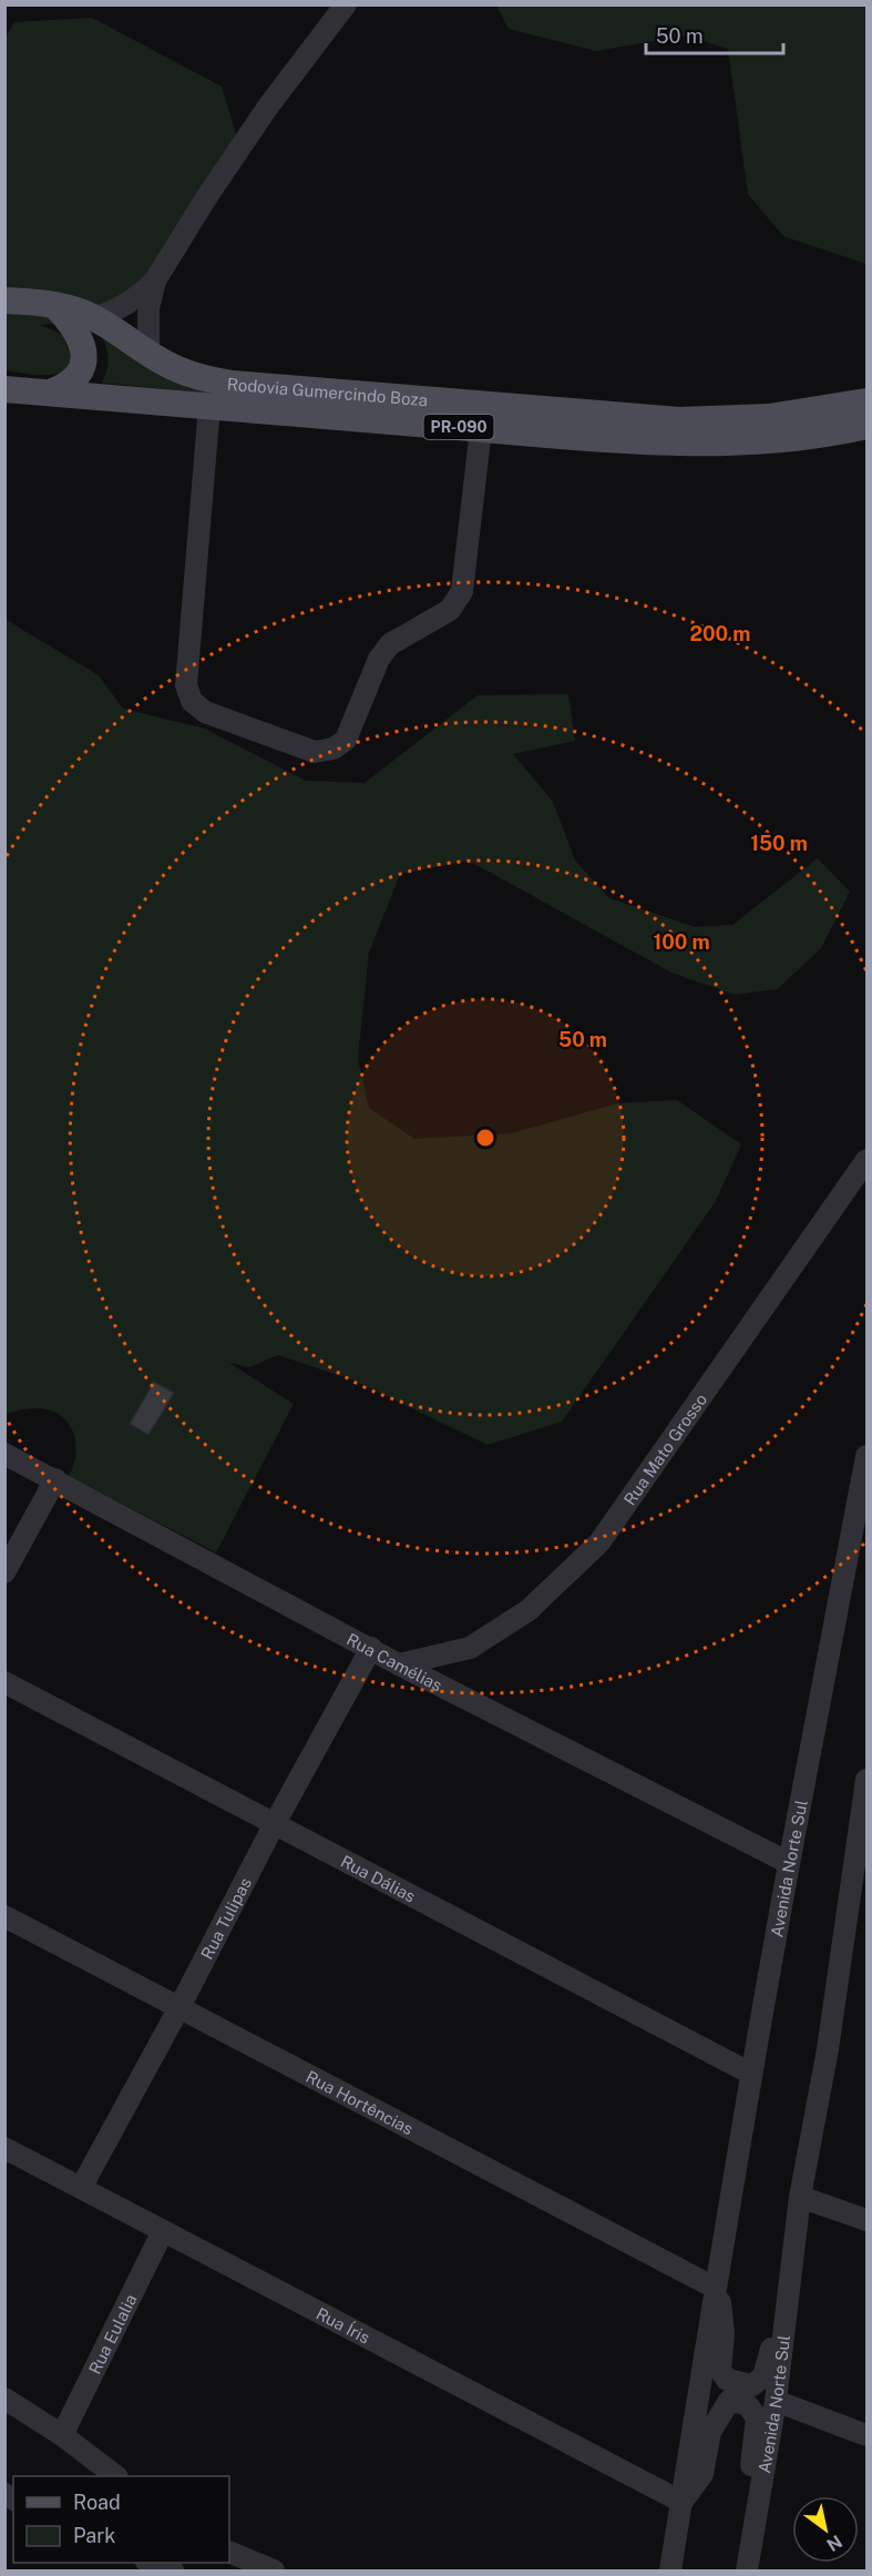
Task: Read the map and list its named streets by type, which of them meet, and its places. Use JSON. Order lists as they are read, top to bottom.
{
  "streets": {
    "main road": ["Rodovia Gumercindo Boza", "PR-090"],
    "street": [
      "Rua Mato Grosso",
      "Rua Camélias",
      "Avenida Norte Sul",
      "Rua Dálias",
      "Rua Tulipas",
      "Rua Hortências",
      "Rua Íris",
      "Rua Eulalia"
    ]
  },
  "crossings": [
    ["Rua Mato Grosso", "Rua Camélias"],
    ["Rua Camélias", "Avenida Norte Sul"],
    ["Rua Camélias", "Rua Tulipas"],
    ["Avenida Norte Sul", "Rua Dálias"],
    ["Avenida Norte Sul", "Rua Hortências"],
    ["Avenida Norte Sul", "Rua Íris"],
    ["Rua Dálias", "Rua Tulipas"],
    ["Rua Tulipas", "Rua Hortências"],
    ["Rua Tulipas", "Rua Íris"],
    ["Rua Íris", "Rua Eulalia"]
  ],
  "legend": ["Road", "Park"],
  "scale_bar": "50 m",
  "north": "bottom right",
  "rings": [
    "200 m",
    "150 m",
    "100 m",
    "50 m"
  ]
}
